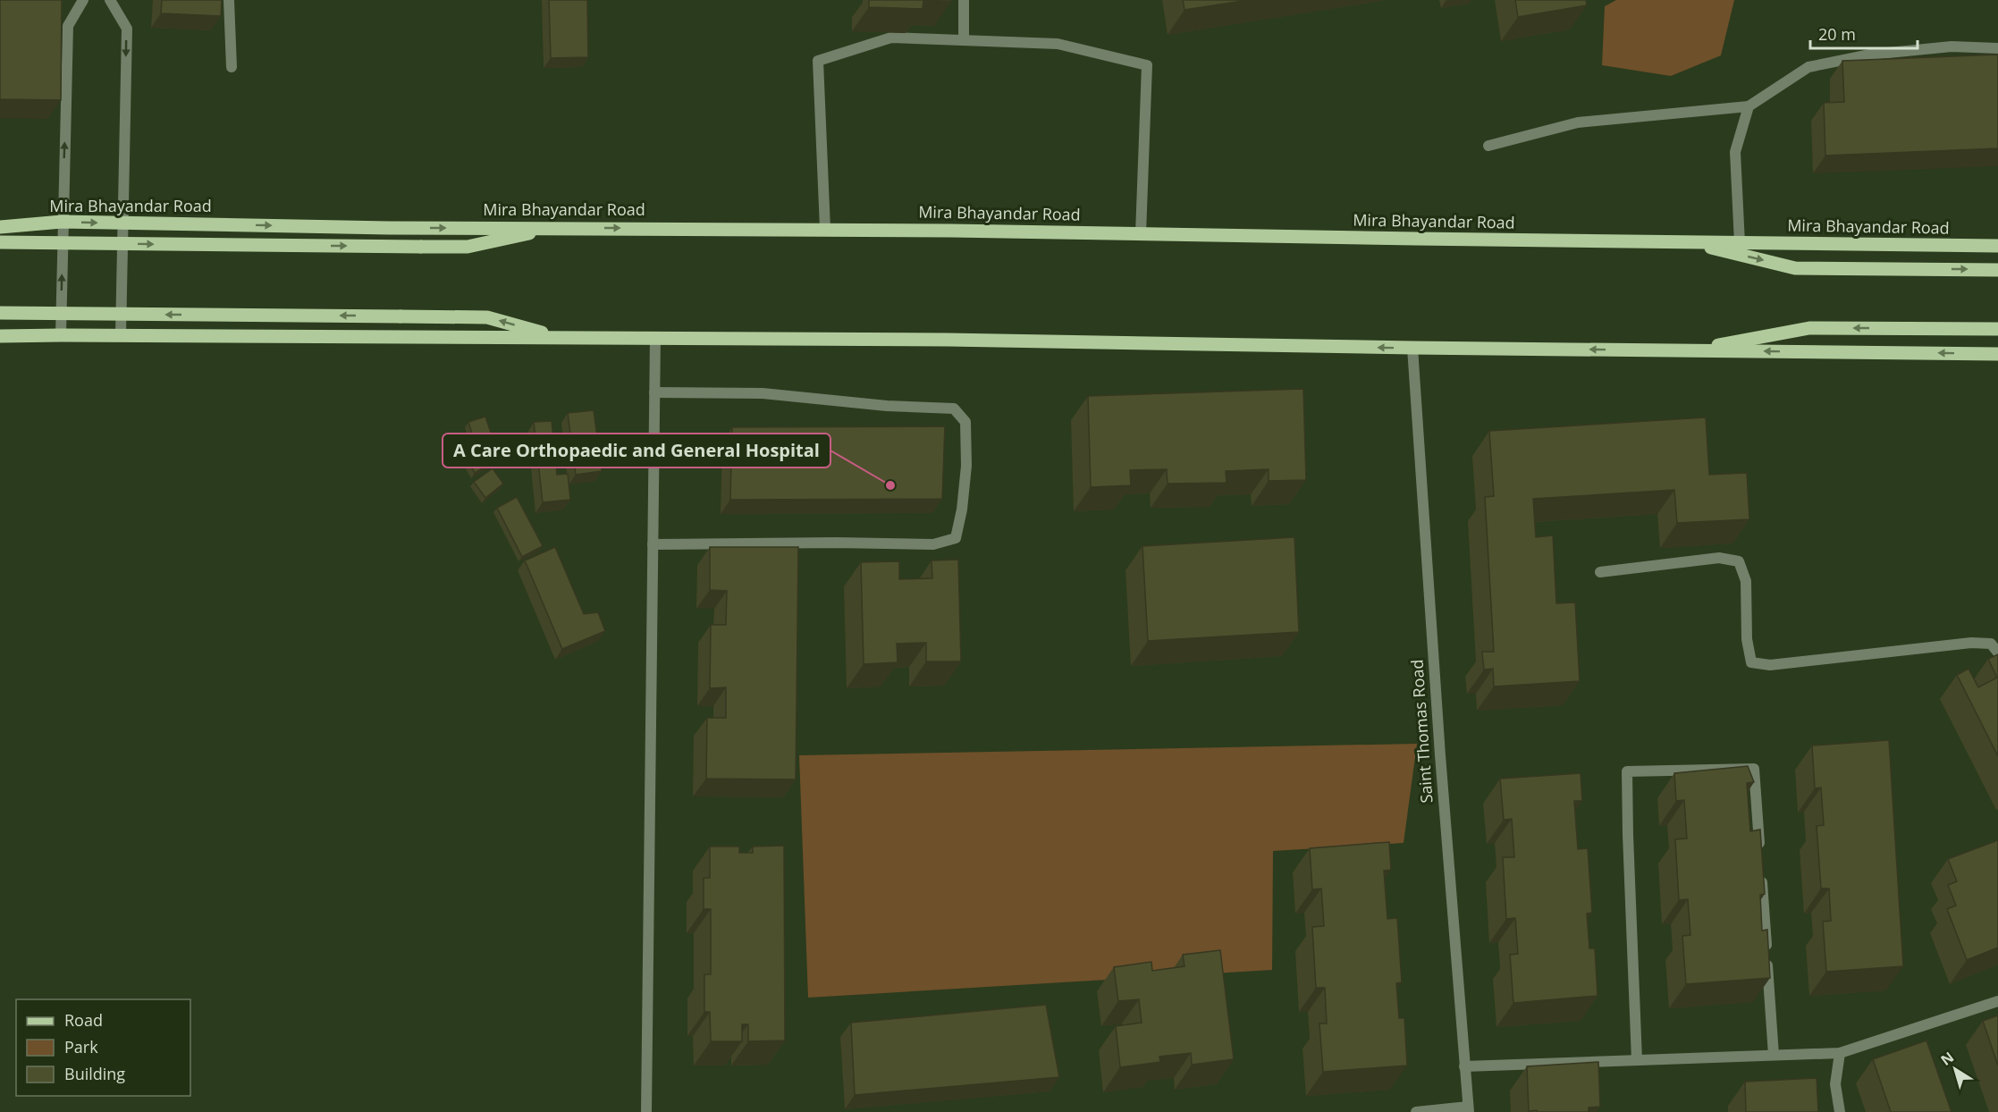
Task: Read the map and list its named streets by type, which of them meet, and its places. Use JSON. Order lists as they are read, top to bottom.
{
  "streets": {
    "main road": ["Mira Bhayandar Road"],
    "street": ["Saint Thomas Road"]
  },
  "places": ["A Care Orthopaedic and General Hospital"],
  "legend": ["Road", "Park", "Building"],
  "scale_bar": "20 m",
  "north": "top left"
}
